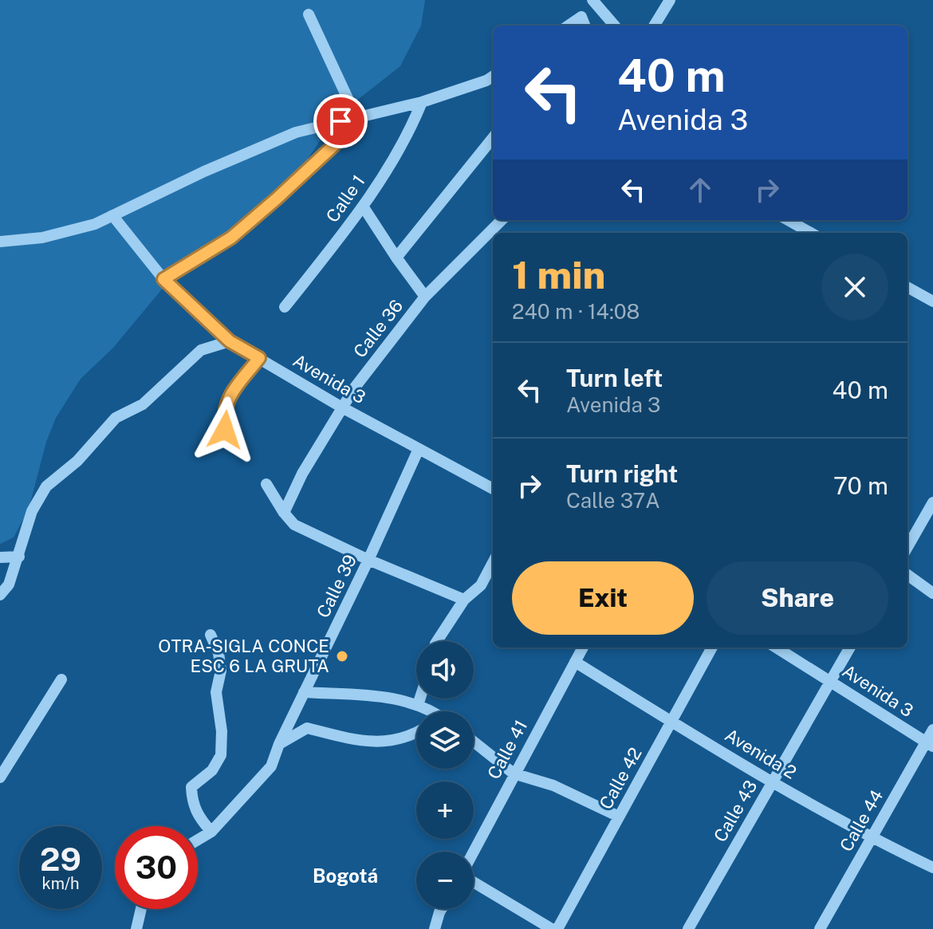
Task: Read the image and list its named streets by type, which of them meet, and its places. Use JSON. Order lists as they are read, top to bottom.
{
  "streets": {
    "street": [
      "Calle 1",
      "Calle 36",
      "Avenida 3",
      "Calle 39",
      "Calle 41",
      "Avenida 2",
      "Calle 42",
      "Calle 43",
      "Calle 44"
    ]
  },
  "crossings": [
    ["Calle 36", "Avenida 3"],
    ["Avenida 3", "Calle 39"],
    ["Avenida 3", "Calle 43"],
    ["Avenida 3", "Calle 44"],
    ["Calle 41", "Avenida 2"],
    ["Avenida 2", "Calle 42"],
    ["Avenida 2", "Calle 43"],
    ["Avenida 2", "Calle 44"]
  ],
  "districts": ["Bogotá"],
  "places": ["OTRA-SIGLA CONCE ESC 6 LA GRUTA"],
  "page": {
    "turn": ["40 m", "Avenida 3"],
    "heading": ["1 min", "240 m · 14:08"],
    "list": [
      {
        "name": "Turn left",
        "note": "Avenida 3",
        "value": "40 m"
      },
      {
        "name": "Turn right",
        "note": "Calle 37A",
        "value": "70 m"
      }
    ],
    "buttons": ["Exit", "Share"],
    "map_buttons": ["+", "−"],
    "speed": "29 km/h",
    "limit": "30"
  }
}
